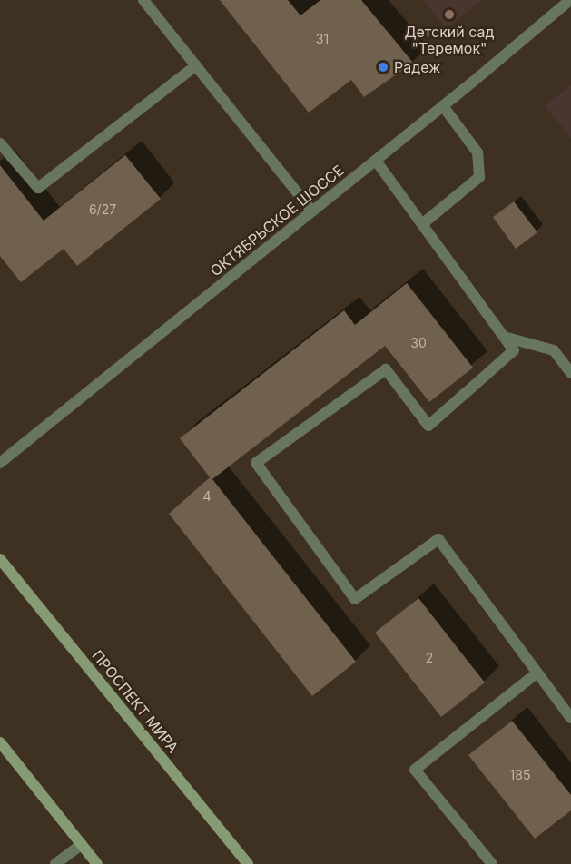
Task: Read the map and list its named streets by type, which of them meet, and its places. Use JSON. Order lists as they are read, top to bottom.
{
  "streets": {
    "main road": ["ПРОСПЕКТ МИРА"],
    "street": ["ОКТЯБРЬСКОЕ ШОССЕ"]
  },
  "places": ["Детский сад \"Теремок\"", "Радеж"],
  "house_numbers": [
    "31",
    "6/27",
    "30",
    "4",
    "2",
    "185"
  ]
}
